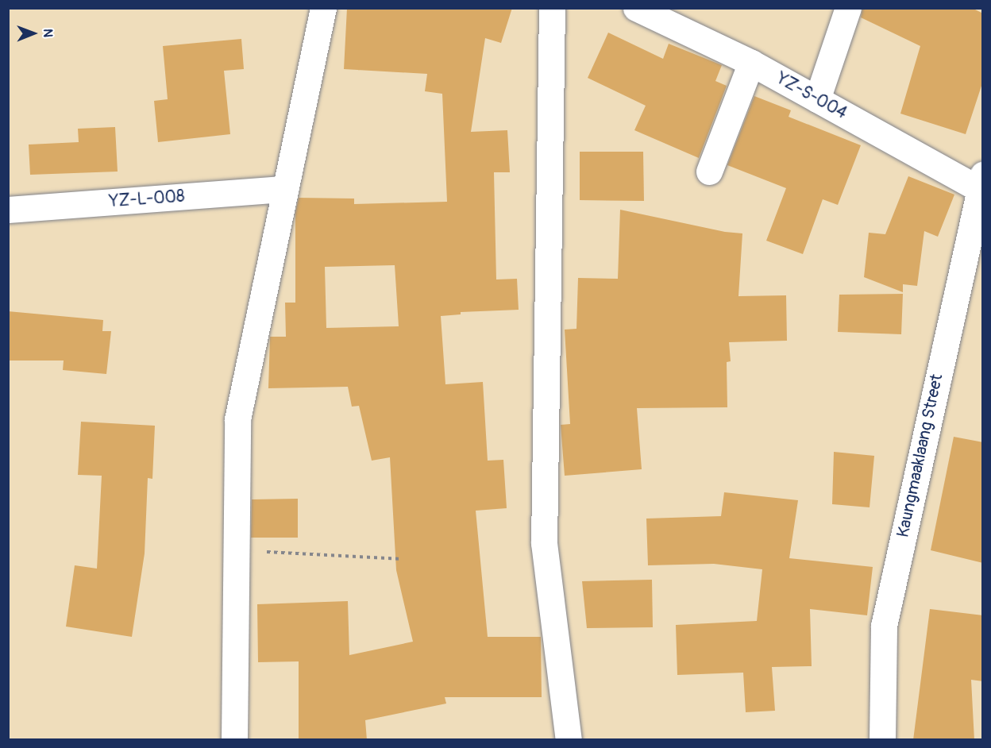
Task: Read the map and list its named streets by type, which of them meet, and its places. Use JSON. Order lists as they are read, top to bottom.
{
  "streets": {
    "street": ["YZ-S-004", "YZ-L-008", "Kaungmaaklaang Street"]
  },
  "crossings": [
    ["YZ-S-004", "Kaungmaaklaang Street"]
  ],
  "north": "right"
}
